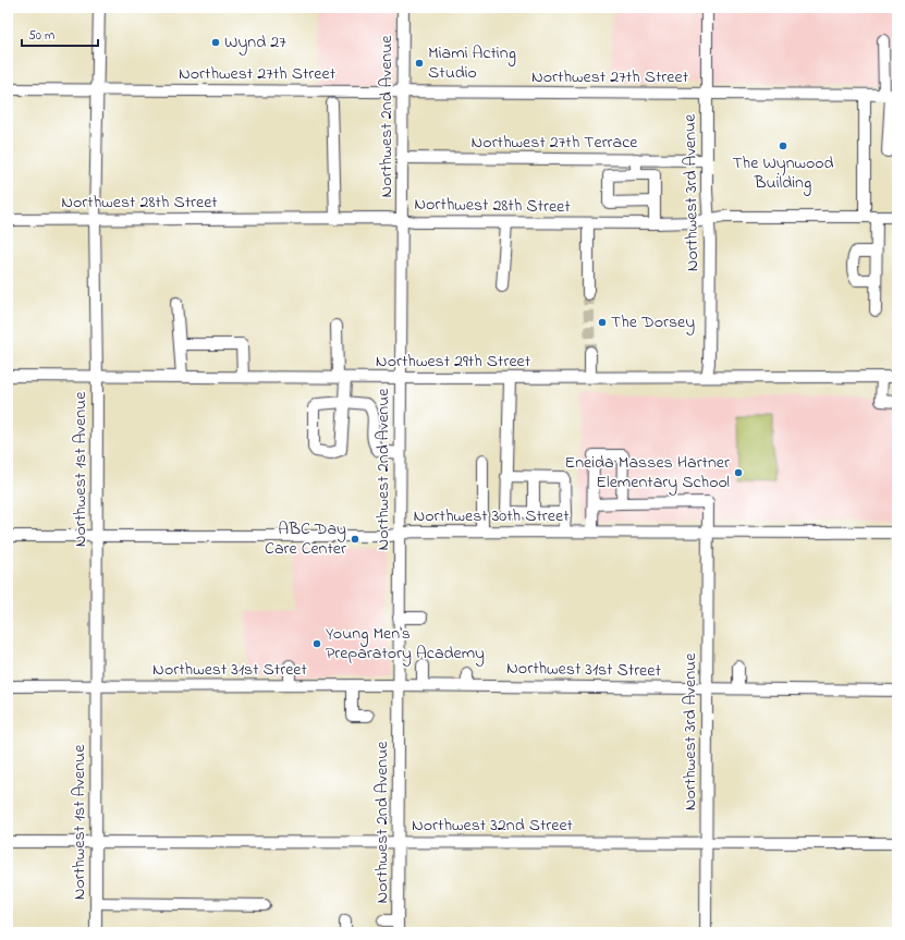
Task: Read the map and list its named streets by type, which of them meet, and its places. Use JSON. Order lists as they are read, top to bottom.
{
  "streets": {
    "street": [
      "Northwest 27th Street",
      "Northwest 2nd Avenue",
      "Northwest 27th Terrace",
      "Northwest 3rd Avenue",
      "Northwest 28th Street",
      "Northwest 29th Street",
      "Northwest 1st Avenue",
      "Northwest 30th Street",
      "Northwest 31st Street",
      "Northwest 32nd Street"
    ]
  },
  "crossings": [
    ["Northwest 27th Street", "Northwest 2nd Avenue"],
    ["Northwest 27th Street", "Northwest 3rd Avenue"],
    ["Northwest 27th Street", "Northwest 1st Avenue"],
    ["Northwest 2nd Avenue", "Northwest 27th Terrace"],
    ["Northwest 2nd Avenue", "Northwest 28th Street"],
    ["Northwest 2nd Avenue", "Northwest 29th Street"],
    ["Northwest 2nd Avenue", "Northwest 30th Street"],
    ["Northwest 2nd Avenue", "Northwest 31st Street"],
    ["Northwest 2nd Avenue", "Northwest 32nd Street"],
    ["Northwest 27th Terrace", "Northwest 3rd Avenue"],
    ["Northwest 3rd Avenue", "Northwest 28th Street"],
    ["Northwest 3rd Avenue", "Northwest 29th Street"],
    ["Northwest 3rd Avenue", "Northwest 30th Street"],
    ["Northwest 3rd Avenue", "Northwest 31st Street"],
    ["Northwest 3rd Avenue", "Northwest 32nd Street"],
    ["Northwest 28th Street", "Northwest 1st Avenue"],
    ["Northwest 29th Street", "Northwest 1st Avenue"],
    ["Northwest 1st Avenue", "Northwest 30th Street"],
    ["Northwest 1st Avenue", "Northwest 31st Street"],
    ["Northwest 1st Avenue", "Northwest 32nd Street"]
  ],
  "places": [
    "Wynd 27",
    "Miami Acting Studio",
    "The Wynwood Building",
    "The Dorsey",
    "Eneida Masses Hartner Elementary School",
    "ABC Day Care Center",
    "Young Men's Preparatory Academy"
  ],
  "scale_bar": "50 m"
}
